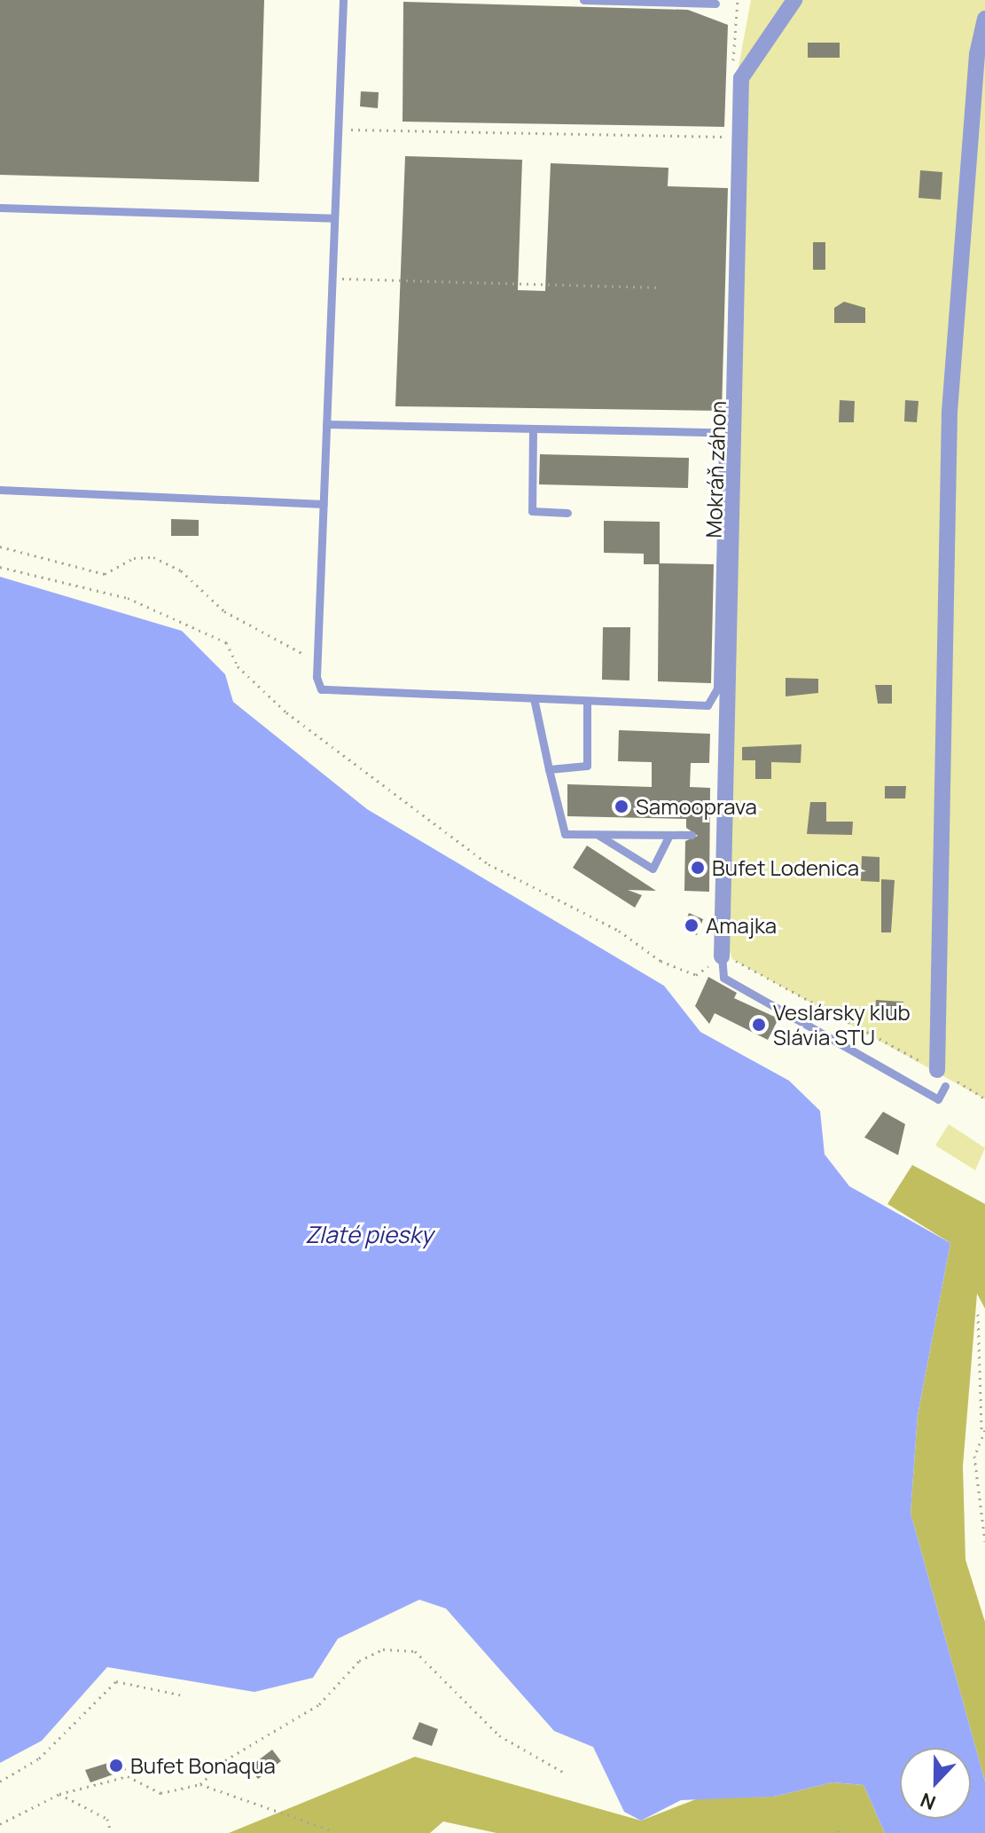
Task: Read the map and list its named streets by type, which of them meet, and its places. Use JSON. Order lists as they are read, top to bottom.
{
  "streets": {
    "street": ["Mokráň záhon"]
  },
  "water": ["Zlaté piesky"],
  "places": [
    "Samooprava",
    "Bufet Lodenica",
    "Amajka",
    "Veslársky klub Slávia STU",
    "Bufet Bonaqua"
  ],
  "north": "bottom"
}
